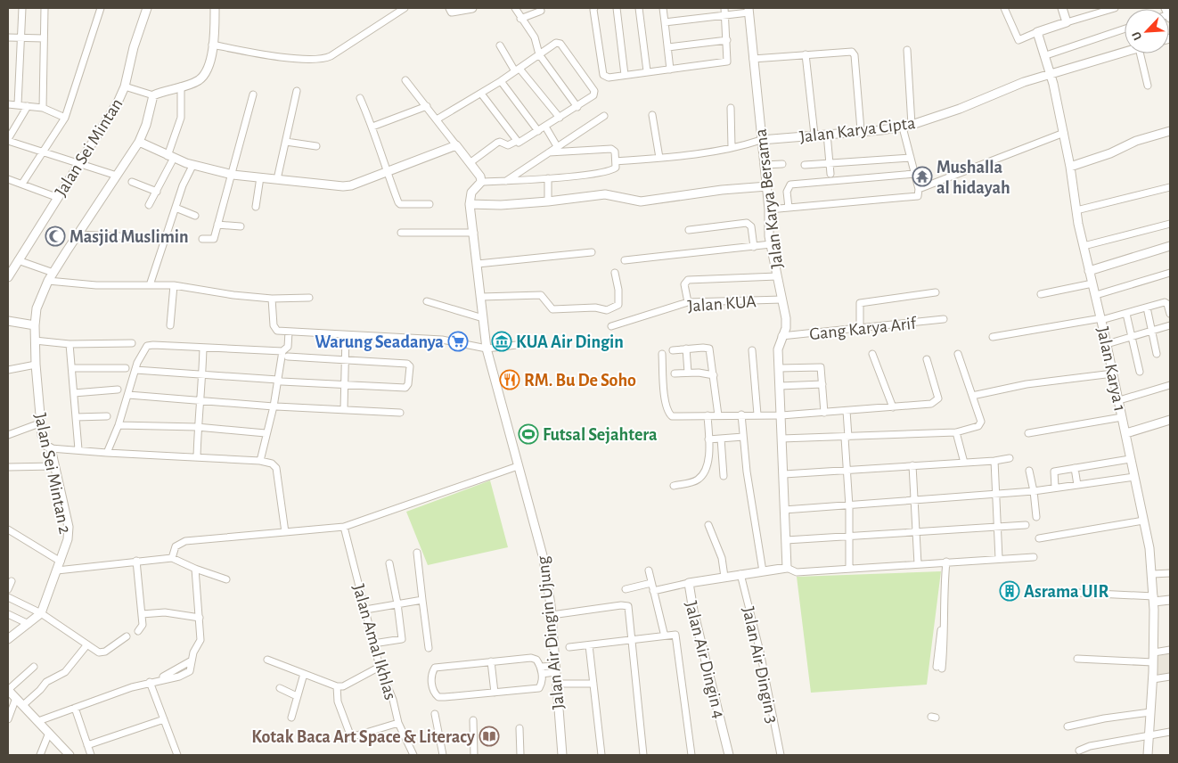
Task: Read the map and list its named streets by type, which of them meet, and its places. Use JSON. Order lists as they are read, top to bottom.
{
  "streets": {
    "street": [
      "Jalan Karya Cipta",
      "Jalan Sei Mintan",
      "Jalan Karya Bersama",
      "Jalan KUA",
      "Gang Karya Arif",
      "Jalan Karya 1",
      "Jalan Sei Mintan 2",
      "Jalan Air Dingin Ujung",
      "Jalan Amal Ikhlas",
      "Jalan Air Dingin 4",
      "Jalan Air Dingin 3"
    ]
  },
  "crossings": [
    ["Jalan Karya Cipta", "Jalan Karya Bersama"],
    ["Jalan Karya Cipta", "Jalan Karya 1"],
    ["Jalan Karya Bersama", "Jalan KUA"],
    ["Jalan Karya Bersama", "Gang Karya Arif"],
    ["Jalan Karya Bersama", "Jalan Air Dingin 4"],
    ["Jalan Air Dingin 4", "Jalan Air Dingin 3"]
  ],
  "places": {
    "temple": ["Mushalla al hidayah"],
    "mosque": ["Masjid Muslimin"],
    "supermarket": ["Warung Seadanya"],
    "museum": ["KUA Air Dingin"],
    "restaurant": ["RM. Bu De Soho"],
    "sports": ["Futsal Sejahtera"],
    "building": ["Asrama UIR"],
    "library": ["Kotak Baca Art Space & Literacy"]
  },
  "north": "bottom left"
}
